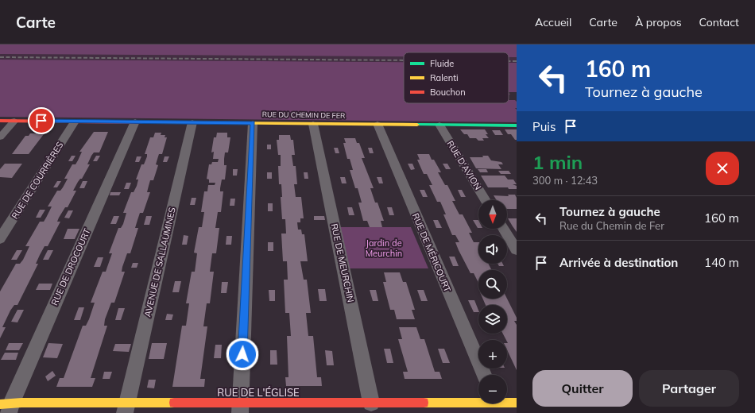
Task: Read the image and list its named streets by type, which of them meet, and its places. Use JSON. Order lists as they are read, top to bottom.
{
  "streets": {
    "street": [
      "RUE DU CHEMIN DE FER",
      "RUE D'AVION",
      "RUE DE COURRIÈRES",
      "RUE DE MÉRICOURT",
      "AVENUE DE SALLAUMINES",
      "RUE DE MEURCHIN",
      "RUE DE DROCOURT",
      "RUE DE L'ÉGLISE"
    ]
  },
  "crossings": [
    ["RUE DU CHEMIN DE FER", "RUE D'AVION"],
    ["RUE DU CHEMIN DE FER", "RUE DE COURRIÈRES"],
    ["RUE DU CHEMIN DE FER", "RUE DE MÉRICOURT"],
    ["RUE DU CHEMIN DE FER", "AVENUE DE SALLAUMINES"],
    ["RUE DU CHEMIN DE FER", "RUE DE MEURCHIN"],
    ["RUE DU CHEMIN DE FER", "RUE DE DROCOURT"],
    ["AVENUE DE SALLAUMINES", "RUE DE L'ÉGLISE"],
    ["RUE DE MEURCHIN", "RUE DE L'ÉGLISE"],
    ["RUE DE DROCOURT", "RUE DE L'ÉGLISE"]
  ],
  "parks": ["Jardin de Meurchin"],
  "legend": ["Fluide", "Ralenti", "Bouchon"],
  "north": "bottom",
  "page": {
    "header": "Carte",
    "nav": [
      "Accueil",
      "Carte",
      "À propos",
      "Contact"
    ],
    "turn": ["160 m", "Tournez à gauche"],
    "then": "Puis",
    "heading": ["1 min", "300 m · 12:43"],
    "list": [
      {
        "name": "Tournez à gauche",
        "note": "Rue du Chemin de Fer",
        "value": "160 m"
      },
      {
        "name": "Arrivée à destination",
        "value": "140 m"
      }
    ],
    "map_buttons": ["+", "−"],
    "buttons": ["Quitter", "Partager"]
  }
}
